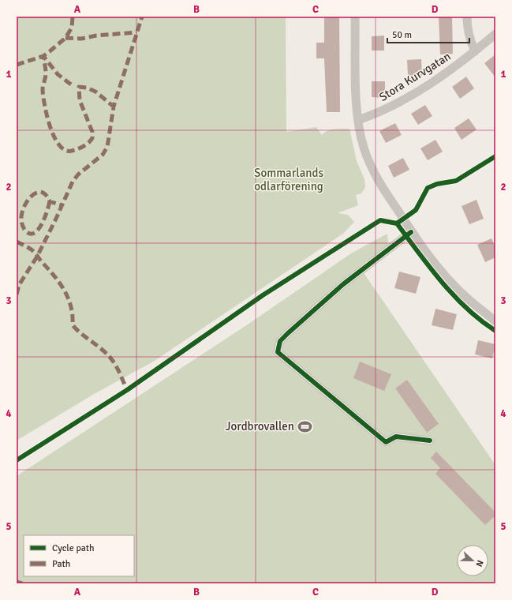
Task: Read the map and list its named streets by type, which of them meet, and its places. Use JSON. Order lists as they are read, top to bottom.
{
  "streets": {
    "street": ["Stora Kurvgatan"]
  },
  "parks": ["Sommarlands odlarförening"],
  "places": {
    "sports": ["Jordbrovallen"]
  },
  "legend": ["Cycle path", "Path"],
  "scale_bar": "50 m",
  "north": "right",
  "grid": {
    "columns": [
      "A",
      "B",
      "C",
      "D"
    ],
    "rows": [
      "1",
      "2",
      "3",
      "4",
      "5"
    ]
  }
}
